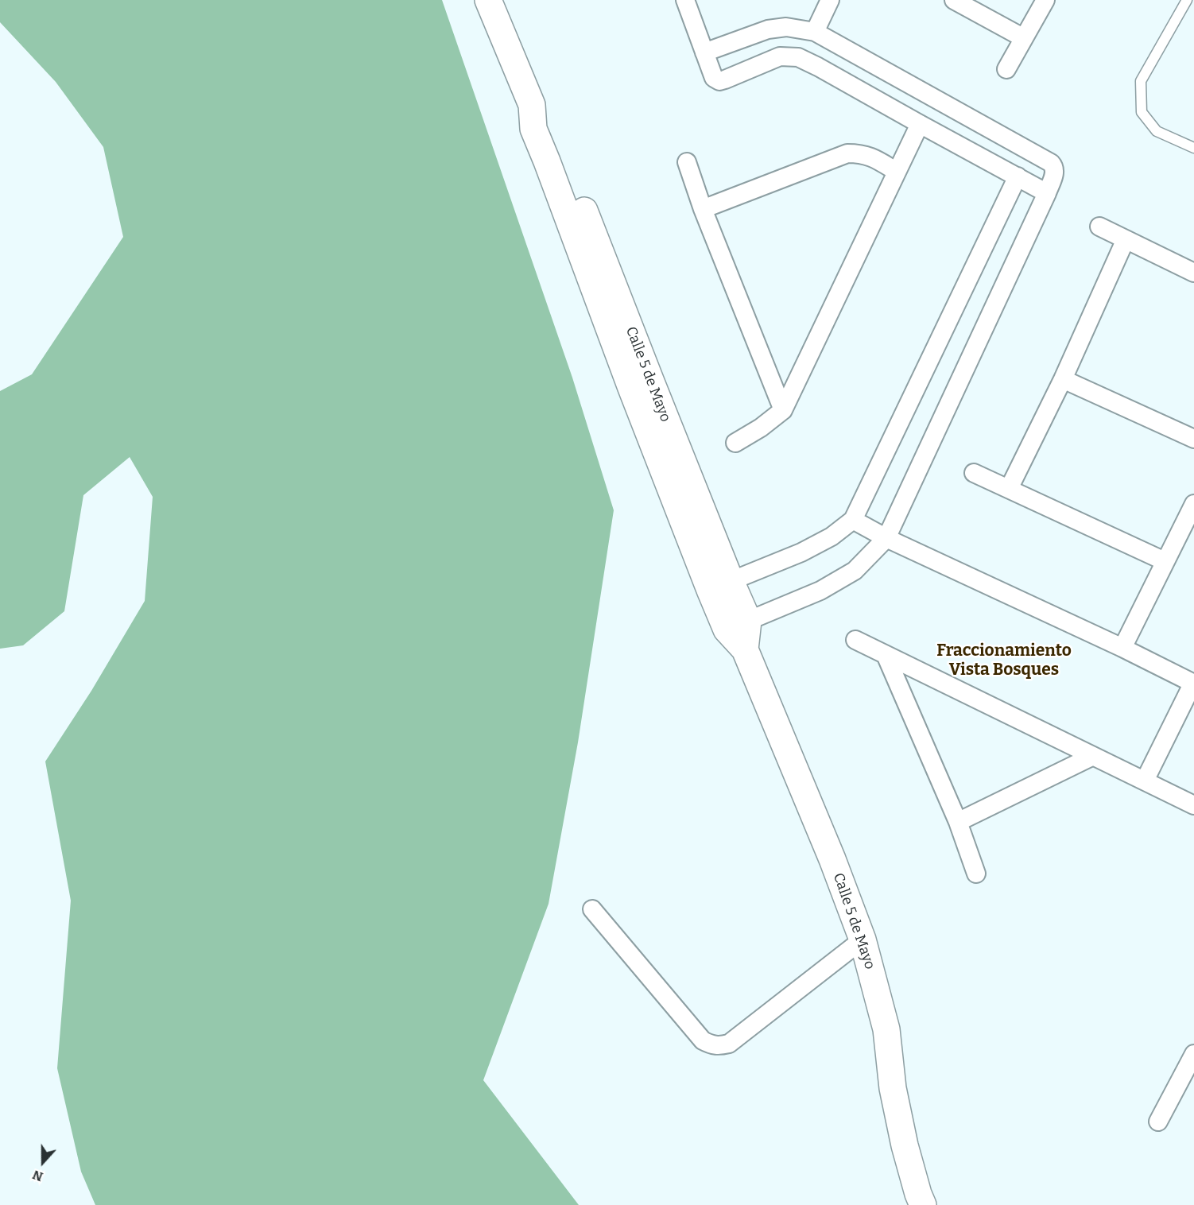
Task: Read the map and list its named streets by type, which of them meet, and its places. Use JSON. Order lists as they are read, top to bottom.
{
  "streets": {
    "street": ["Calle 5 de Mayo"]
  },
  "districts": ["Fraccionamiento Vista Bosques"],
  "north": "bottom"
}
